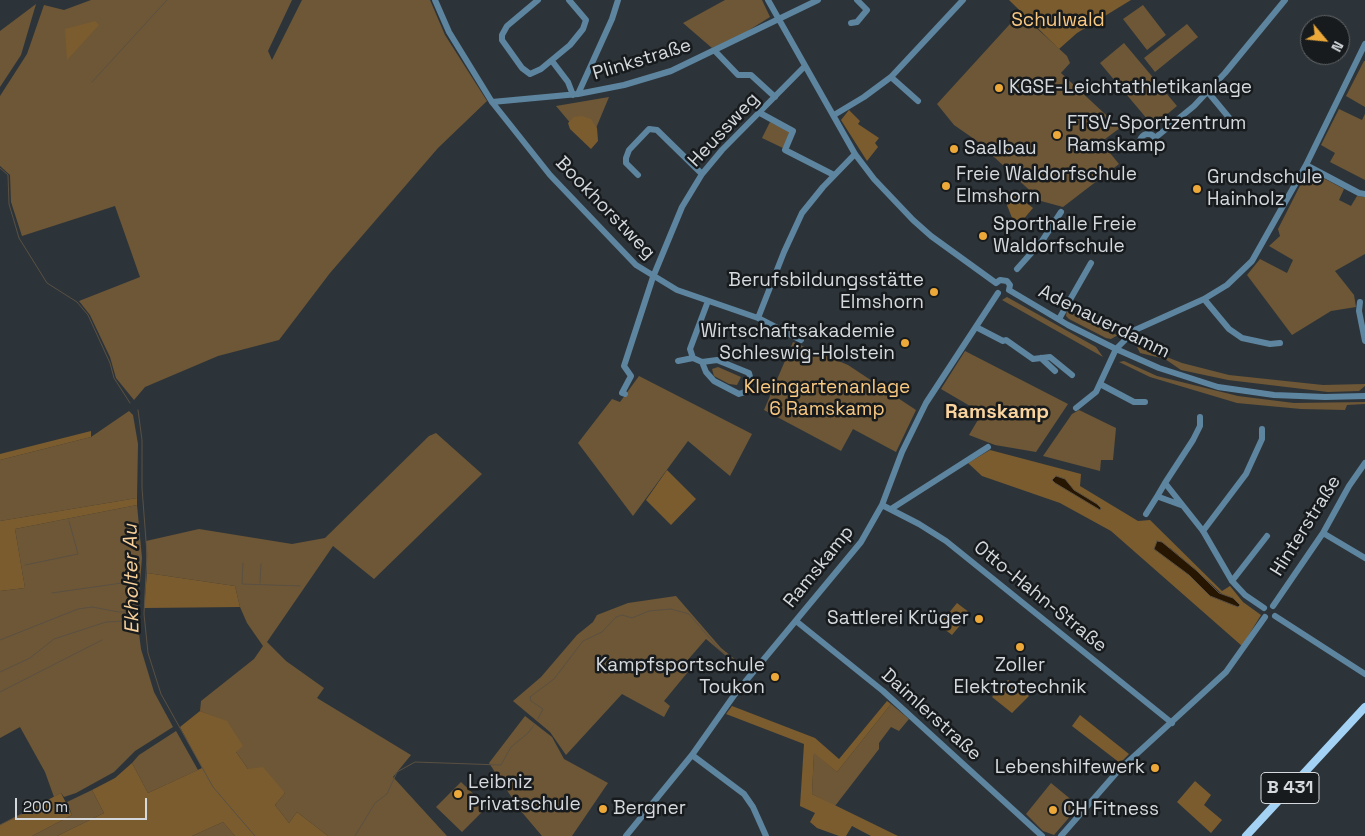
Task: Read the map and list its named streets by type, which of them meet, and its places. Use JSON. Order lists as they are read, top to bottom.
{
  "streets": {
    "main road": ["B 431"],
    "street": [
      "Plinkstraße",
      "Heussweg",
      "Bookhorstweg",
      "Adenauerdamm",
      "Hinterstraße",
      "Ramskamp",
      "Otto-Hahn-Straße",
      "Daimlerstraße"
    ]
  },
  "crossings": [
    ["Plinkstraße", "Bookhorstweg"],
    ["Plinkstraße", "Adenauerdamm"],
    ["Heussweg", "Bookhorstweg"],
    ["Heussweg", "Adenauerdamm"],
    ["Adenauerdamm", "Ramskamp"],
    ["Ramskamp", "Otto-Hahn-Straße"],
    ["Ramskamp", "Daimlerstraße"]
  ],
  "districts": ["Ramskamp"],
  "water": ["Ekholter Au"],
  "parks": ["Schulwald", "Kleingartenanlage 6 Ramskamp"],
  "places": [
    "KGSE-Leichtathletikanlage",
    "FTSV-Sportzentrum Ramskamp",
    "Saalbau",
    "Freie Waldorfschule Elmshorn",
    "Grundschule Hainholz",
    "Sporthalle Freie Waldorfschule",
    "Berufsbildungsstätte Elmshorn",
    "Wirtschaftsakademie Schleswig-Holstein",
    "Sattlerei Krüger",
    "Zoller Elektrotechnik",
    "Kampfsportschule Toukon",
    "Lebenshilfewerk",
    "Leibniz Privatschule",
    "Bergner",
    "CH Fitness"
  ],
  "scale_bar": "200 m",
  "north": "bottom right"
}
